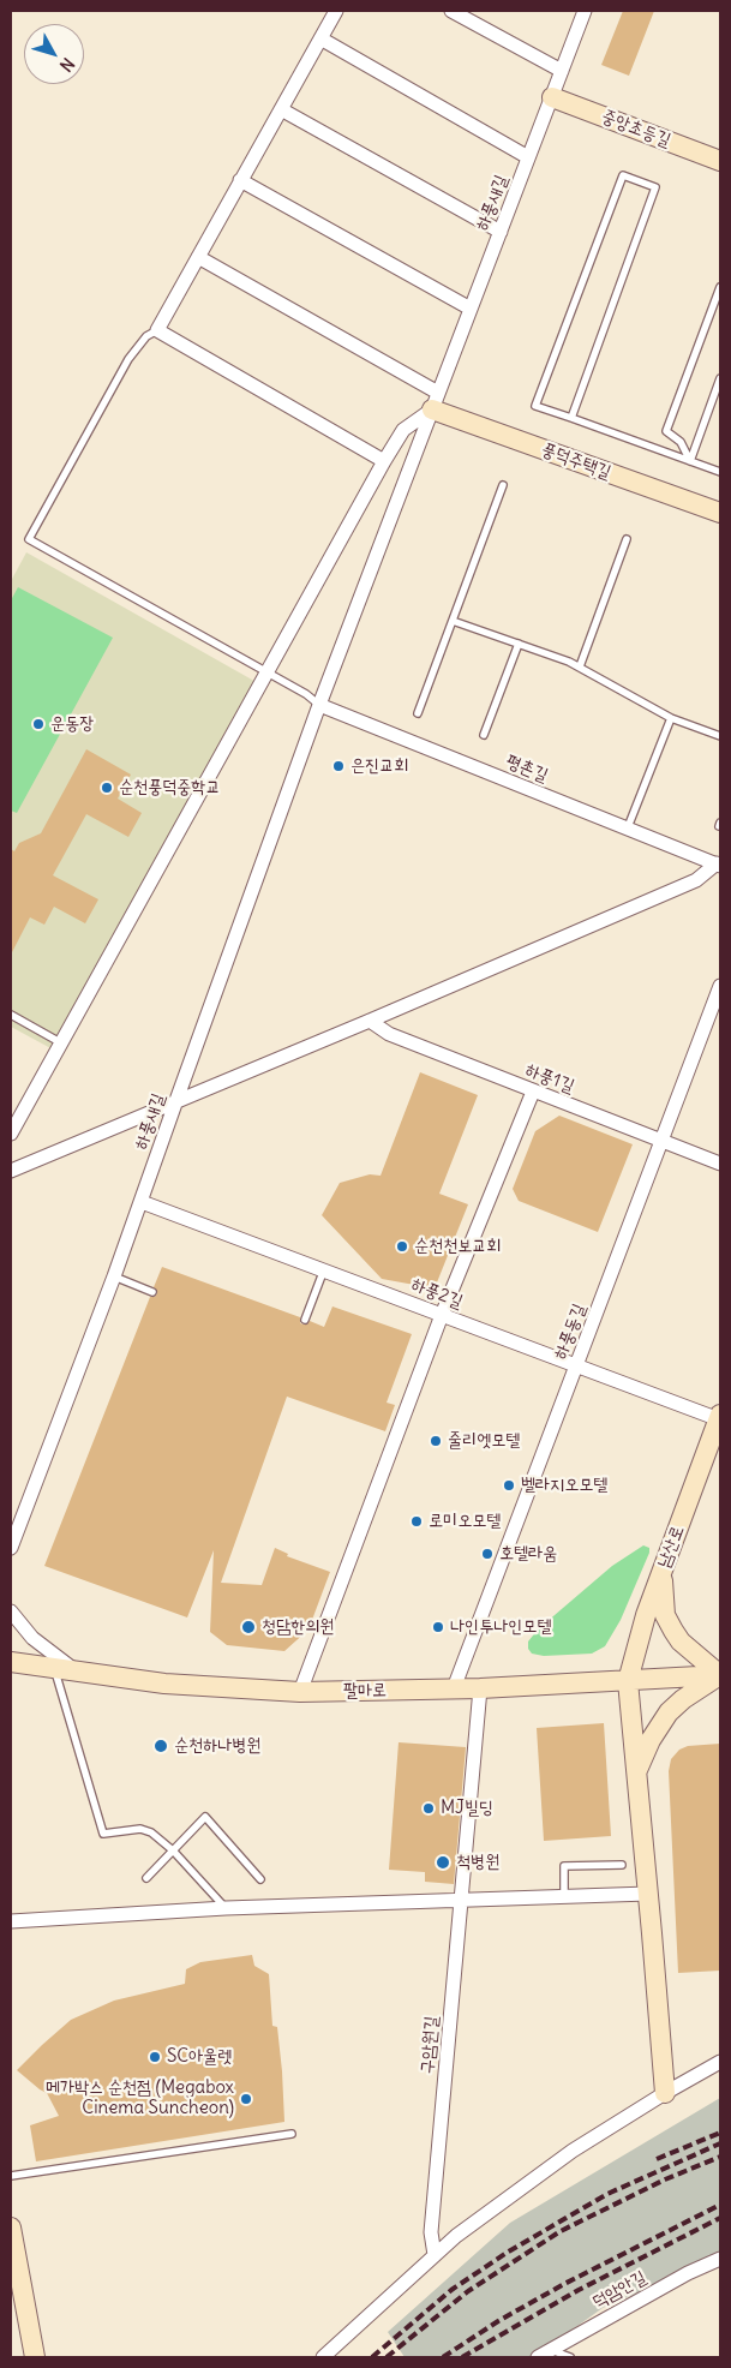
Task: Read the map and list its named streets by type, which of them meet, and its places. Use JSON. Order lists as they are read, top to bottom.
{
  "streets": {
    "street": [
      "중앙초등길",
      "하풍새길",
      "풍덕주택길",
      "평촌길",
      "하풍1길",
      "하풍2길",
      "하풍동길",
      "남산로",
      "팔마로",
      "구암원길",
      "덕암안길"
    ]
  },
  "crossings": [
    ["중앙초등길", "하풍새길"],
    ["하풍새길", "풍덕주택길"],
    ["하풍새길", "평촌길"],
    ["하풍새길", "하풍2길"],
    ["하풍1길", "하풍동길"],
    ["하풍2길", "하풍동길"],
    ["하풍2길", "남산로"],
    ["하풍동길", "팔마로"],
    ["남산로", "팔마로"],
    ["팔마로", "구암원길"]
  ],
  "places": [
    "운동장",
    "은진교회",
    "순천풍덕중학교",
    "순천천보교회",
    "줄리엣모텔",
    "벨라지오모텔",
    "로미오모텔",
    "호텔라움",
    "청담한의원",
    "나인투나인모텔",
    "순천하나병원",
    "MJ빌딩",
    "척병원",
    "SC아울렛",
    "메가박스 순천점 (Megabox Cinema Suncheon)"
  ],
  "north": "bottom right"
}
